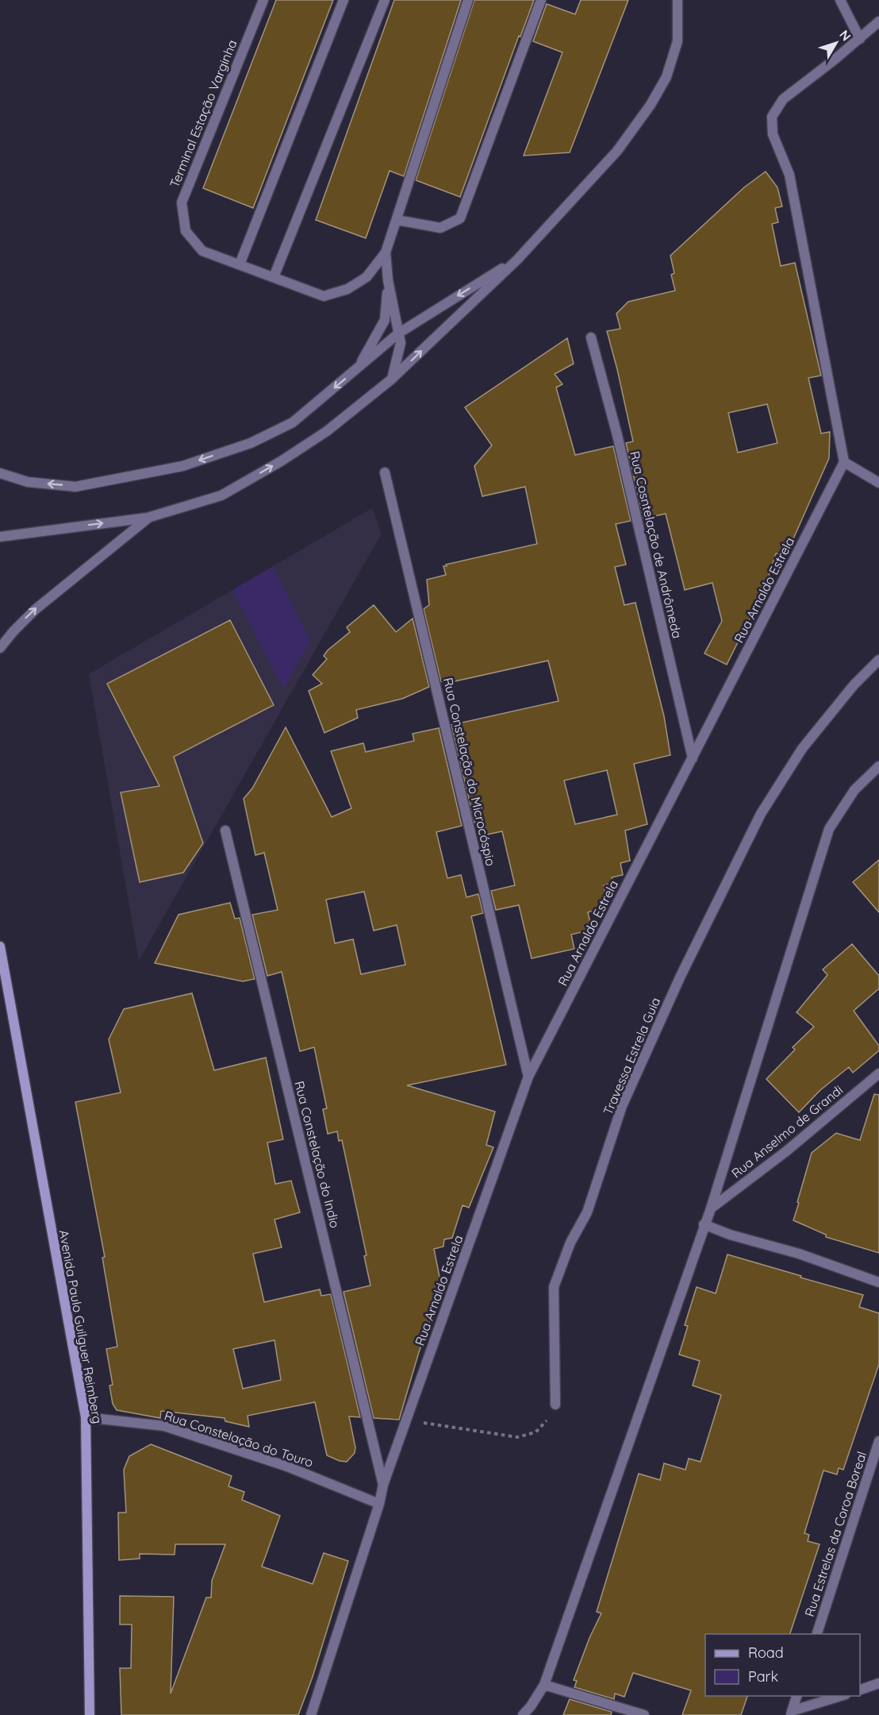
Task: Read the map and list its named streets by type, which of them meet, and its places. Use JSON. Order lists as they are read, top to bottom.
{
  "streets": {
    "main road": ["Avenida Paulo Guilguer Reimberg"],
    "street": [
      "Terminal Estação Varginha",
      "Rua Cosntelação de Andrômeda",
      "Rua Arnaldo Estrela",
      "Rua Constelação do Microcóspio",
      "Travessa Estrela Guia",
      "Rua Anselmo de Grandi",
      "Rua Constelação do Indio",
      "Rua Constelação do Touro",
      "Rua Estrelas da Coroa Boreal"
    ]
  },
  "crossings": [
    ["Rua Cosntelação de Andrômeda", "Rua Arnaldo Estrela"],
    ["Rua Arnaldo Estrela", "Rua Constelação do Microcóspio"],
    ["Rua Arnaldo Estrela", "Rua Constelação do Indio"],
    ["Rua Arnaldo Estrela", "Rua Constelação do Touro"],
    ["Avenida Paulo Guilguer Reimberg", "Rua Constelação do Touro"]
  ],
  "legend": ["Road", "Park"],
  "north": "top right"
}
